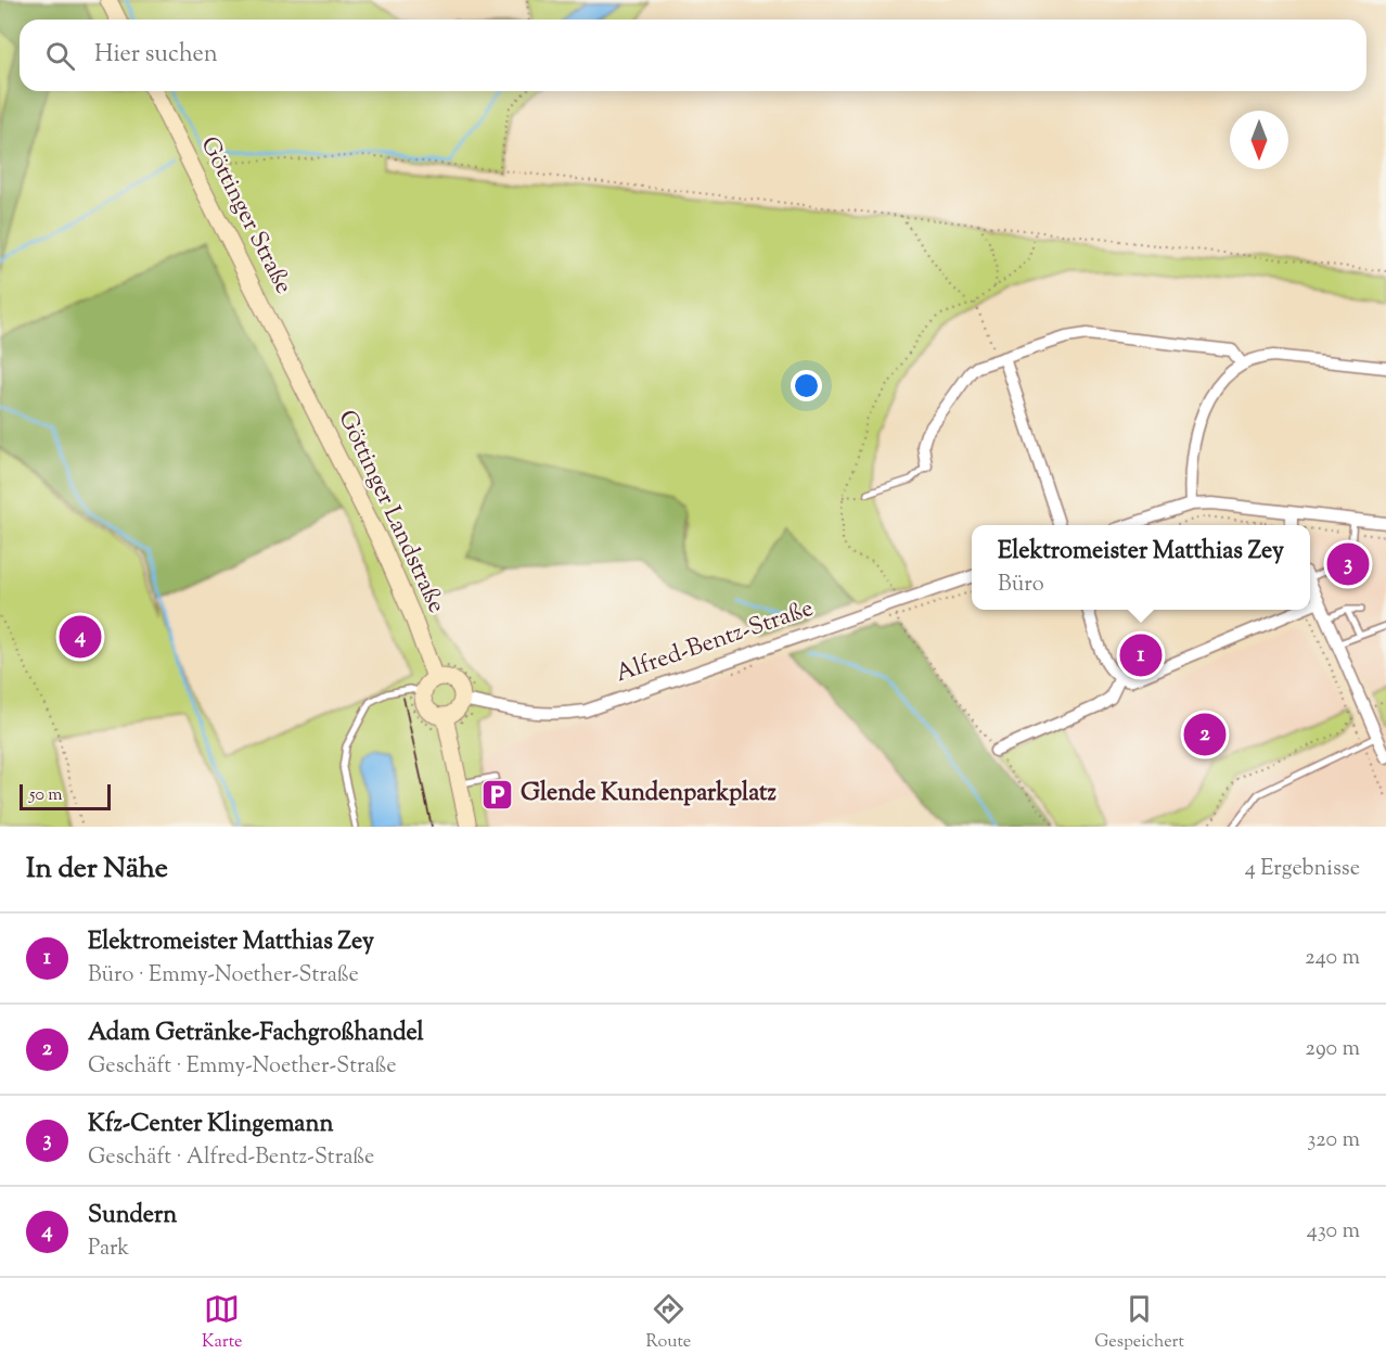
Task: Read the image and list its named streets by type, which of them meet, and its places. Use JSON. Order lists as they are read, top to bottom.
{
  "streets": {
    "street": ["Göttinger Straße", "Göttinger Landstraße", "Alfred-Bentz-Straße"]
  },
  "crossings": [
    ["Göttinger Straße", "Göttinger Landstraße"]
  ],
  "places": {
    "parking": ["Glende Kundenparkplatz"]
  },
  "scale_bar": "50 m",
  "north": "bottom",
  "page": {
    "search": "Hier suchen",
    "popup": ["Elektromeister Matthias Zey", "Büro"],
    "pins": [
      "3",
      "4",
      "1",
      "2"
    ],
    "scale": "50 m",
    "heading": ["In der Nähe", "4 Ergebnisse"],
    "list": [
      {
        "mark": "1",
        "name": "Elektromeister Matthias Zey",
        "note": "Büro · Emmy-Noether-Straße",
        "value": "240 m"
      },
      {
        "mark": "2",
        "name": "Adam Getränke-Fachgroßhandel",
        "note": "Geschäft · Emmy-Noether-Straße",
        "value": "290 m"
      },
      {
        "mark": "3",
        "name": "Kfz-Center Klingemann",
        "note": "Geschäft · Alfred-Bentz-Straße",
        "value": "320 m"
      },
      {
        "mark": "4",
        "name": "Sundern",
        "note": "Park",
        "value": "430 m"
      }
    ],
    "nav": ["Karte", "Route", "Gespeichert"]
  }
}
